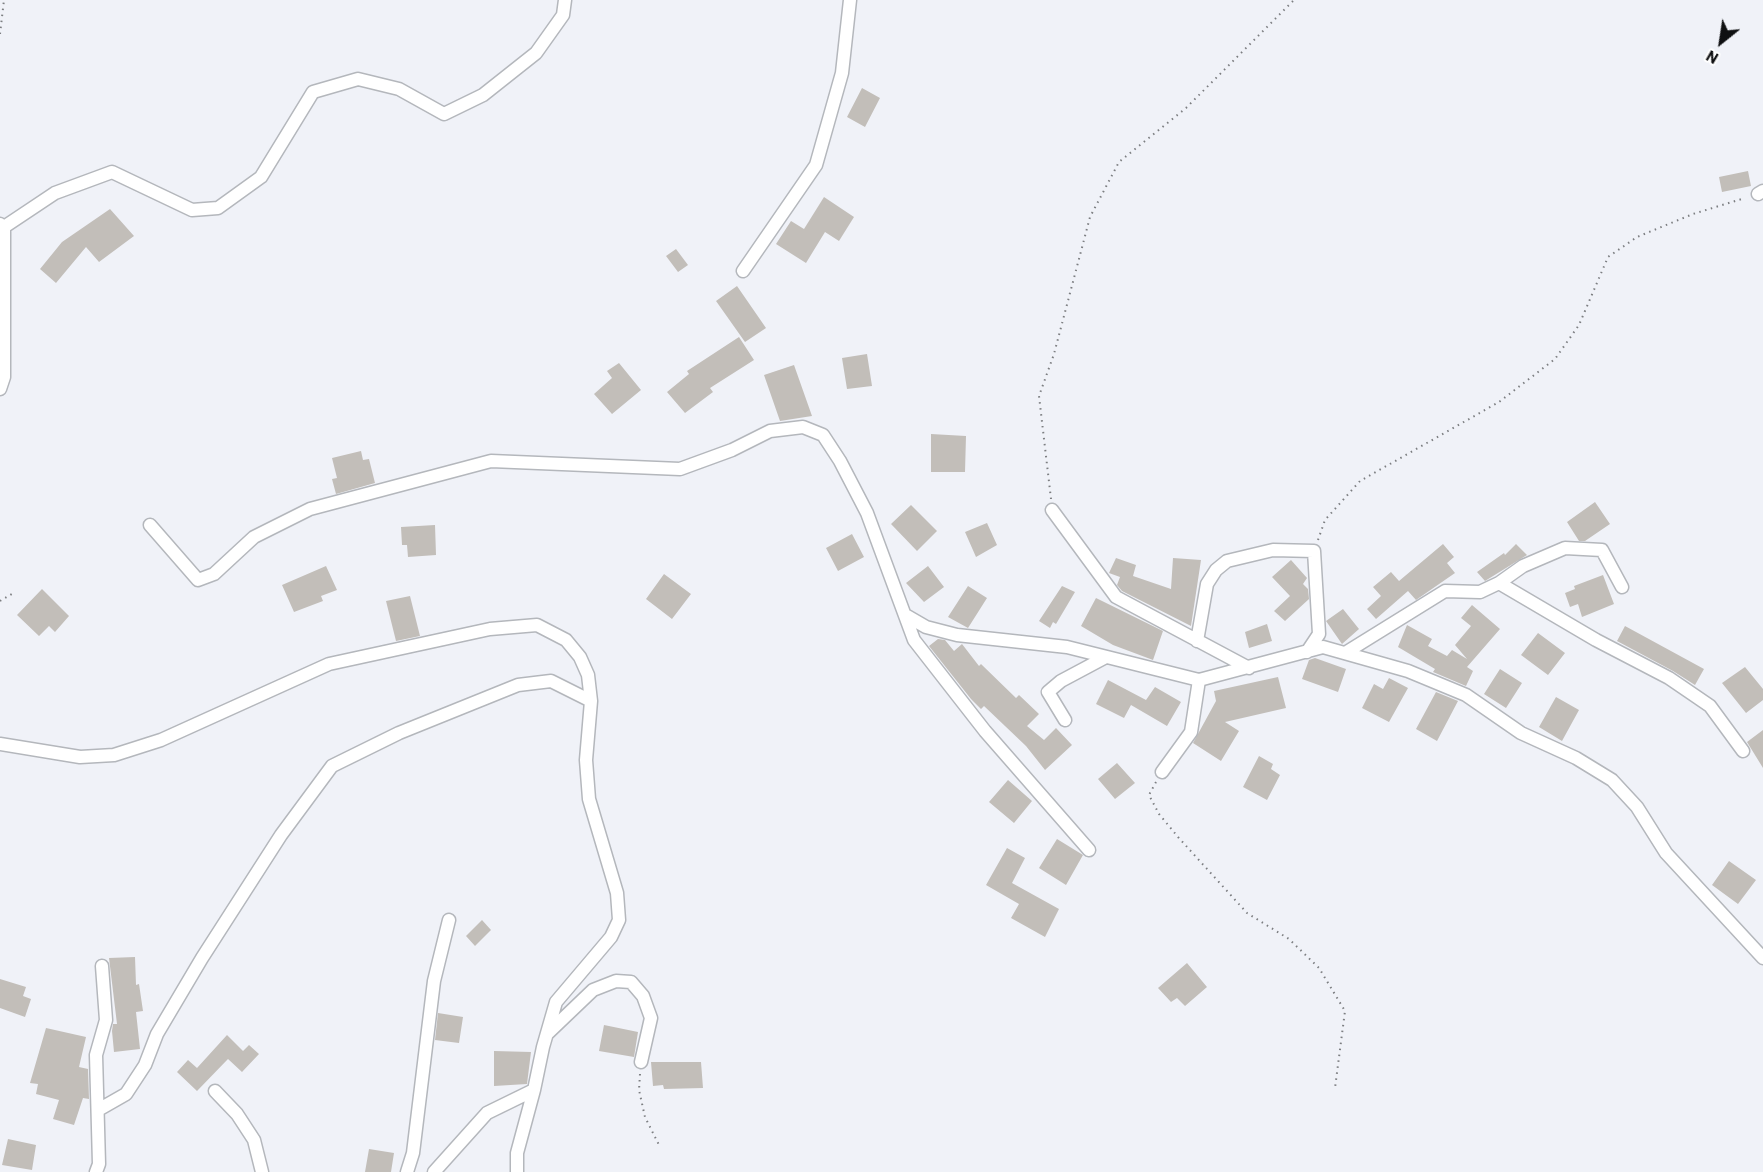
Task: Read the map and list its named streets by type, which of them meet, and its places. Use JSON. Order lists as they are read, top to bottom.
{
  "north": "bottom left"
}
